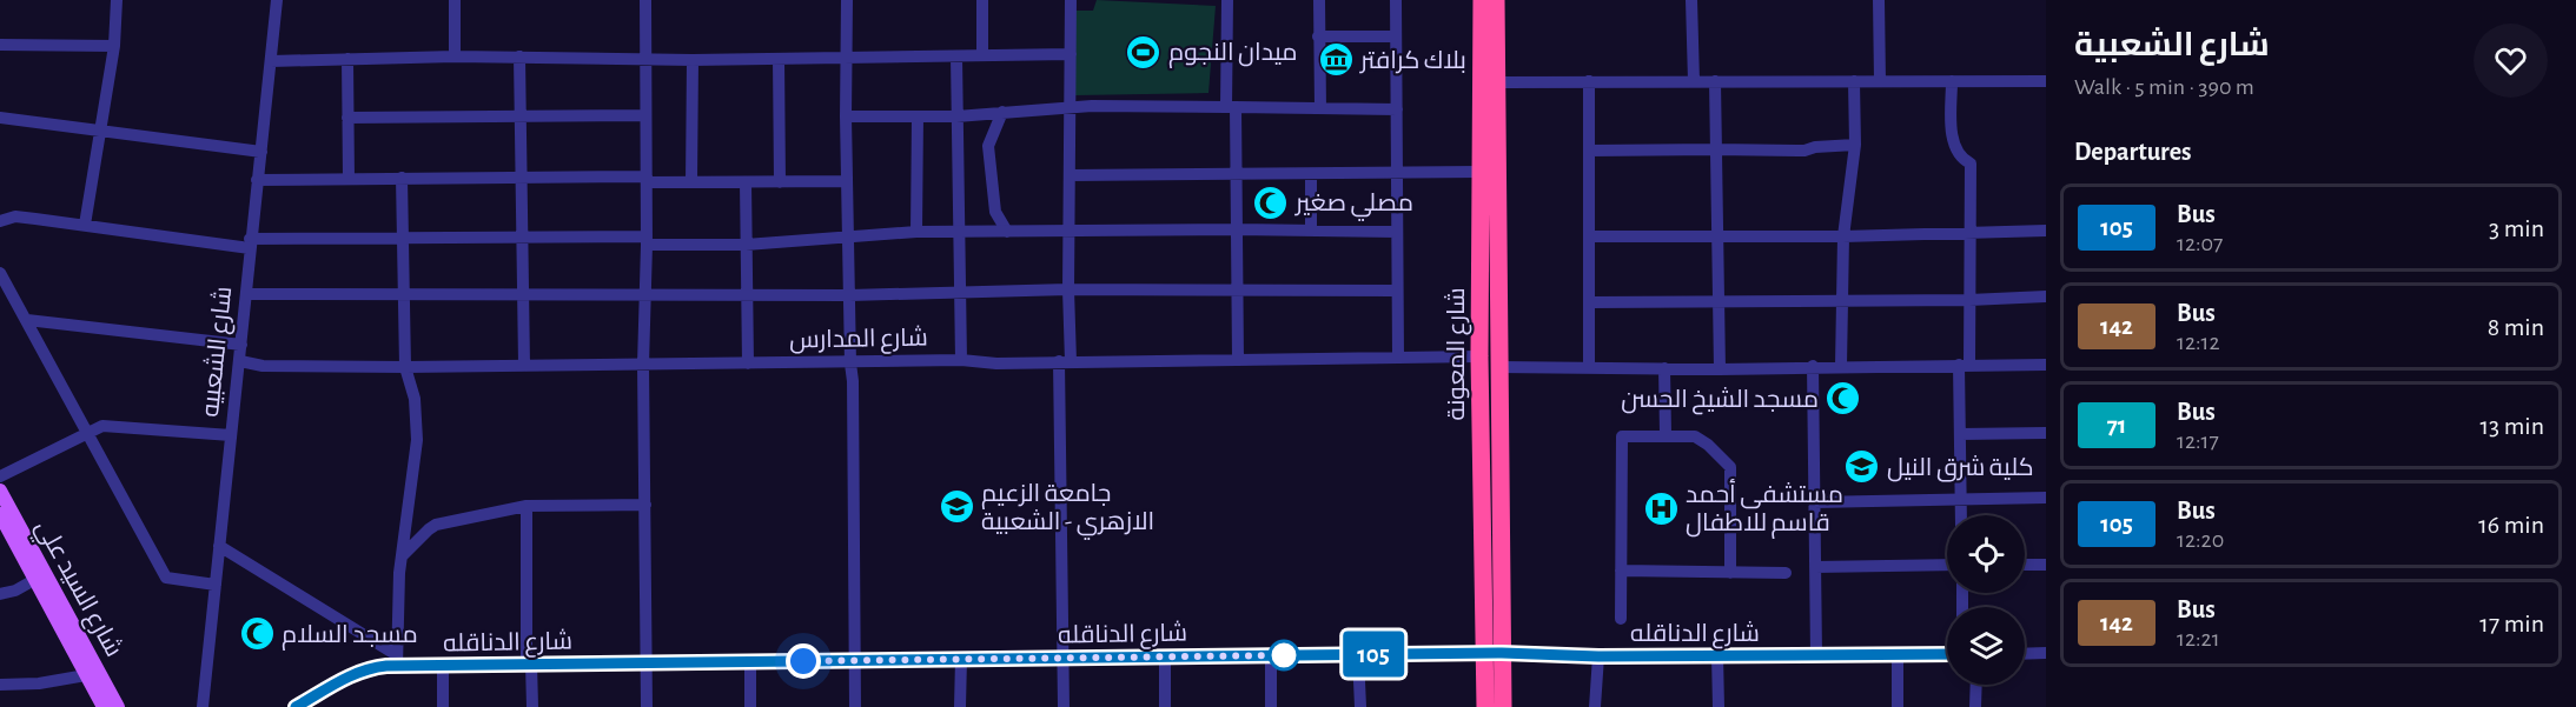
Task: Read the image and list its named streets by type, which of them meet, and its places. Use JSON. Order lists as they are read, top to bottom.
{
  "streets": {
    "highway": ["شارع المعونة"],
    "main road": ["شارع السيد علي"],
    "street": ["شارع المدارس", "شارع الشعبيه", "شارع الدناقله"]
  },
  "crossings": [
    ["شارع المدارس", "شارع الشعبيه"],
    ["شارع المدارس", "شارع المعونة"],
    ["شارع المعونة", "شارع الدناقله"]
  ],
  "places": {
    "sports": ["ميدان النجوم"],
    "museum": ["بلاك كرافتر"],
    "mosque": ["مصلي صغير", "مسجد الشيخ الحسن", "مسجد السلام"],
    "school or university": ["كلية شرق النيل", "جامعة الزعيم الازهري - الشعبية"],
    "hospital": ["مستشفى أحمد قاسم للاطفال"]
  },
  "lines": ["bus line 105"],
  "page": {
    "on_map": "105",
    "heading": [
      ["شارع الشعبية", "Walk · 5 min · 390 m"],
      "Departures"
    ],
    "list": [
      {
        "mark": "105",
        "name": "Bus",
        "note": "12:07",
        "value": "3 min"
      },
      {
        "mark": "142",
        "name": "Bus",
        "note": "12:12",
        "value": "8 min"
      },
      {
        "mark": "71",
        "name": "Bus",
        "note": "12:17",
        "value": "13 min"
      },
      {
        "mark": "105",
        "name": "Bus",
        "note": "12:20",
        "value": "16 min"
      },
      {
        "mark": "142",
        "name": "Bus",
        "note": "12:21",
        "value": "17 min"
      }
    ]
  }
}
